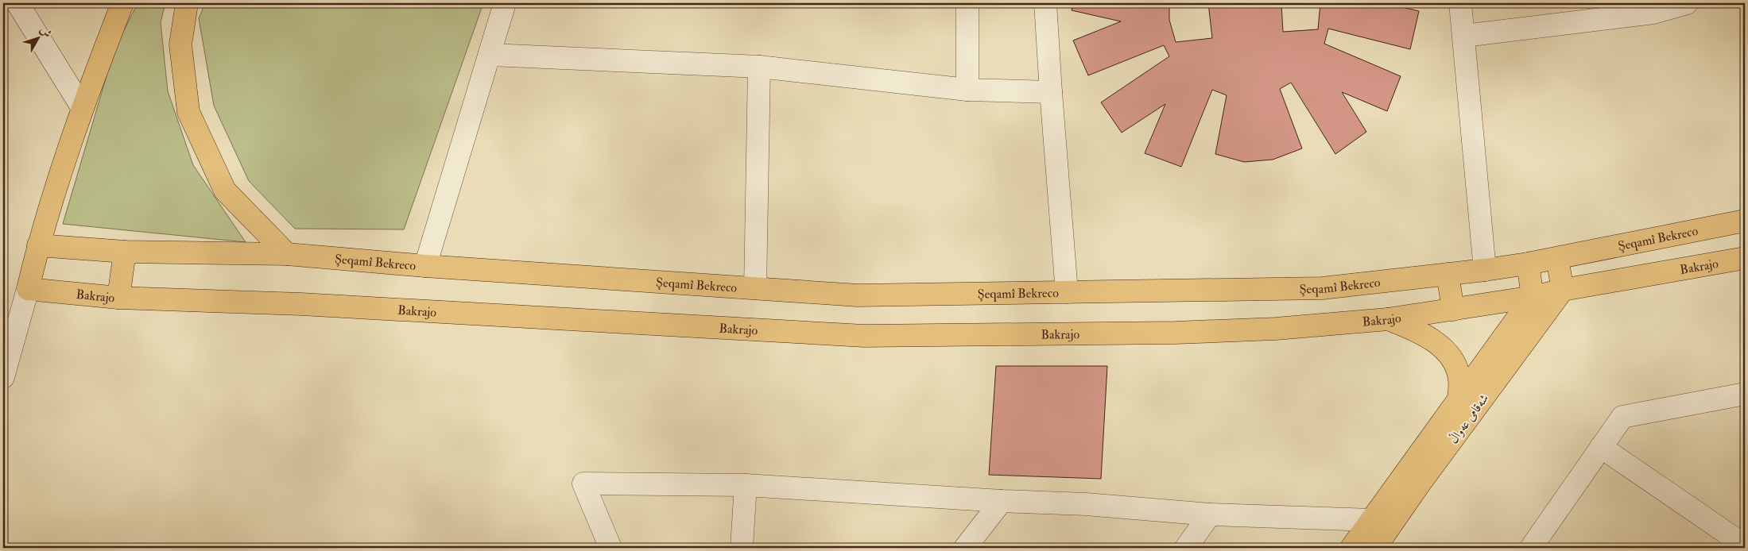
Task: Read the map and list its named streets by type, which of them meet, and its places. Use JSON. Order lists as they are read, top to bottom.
{
  "streets": {
    "main road": ["Şeqamî Bekreco", "Bakrajo", "شەقامی عەواڵ"]
  },
  "crossings": [
    ["Bakrajo", "شەقامی عەواڵ"]
  ],
  "north": "top right"
}
